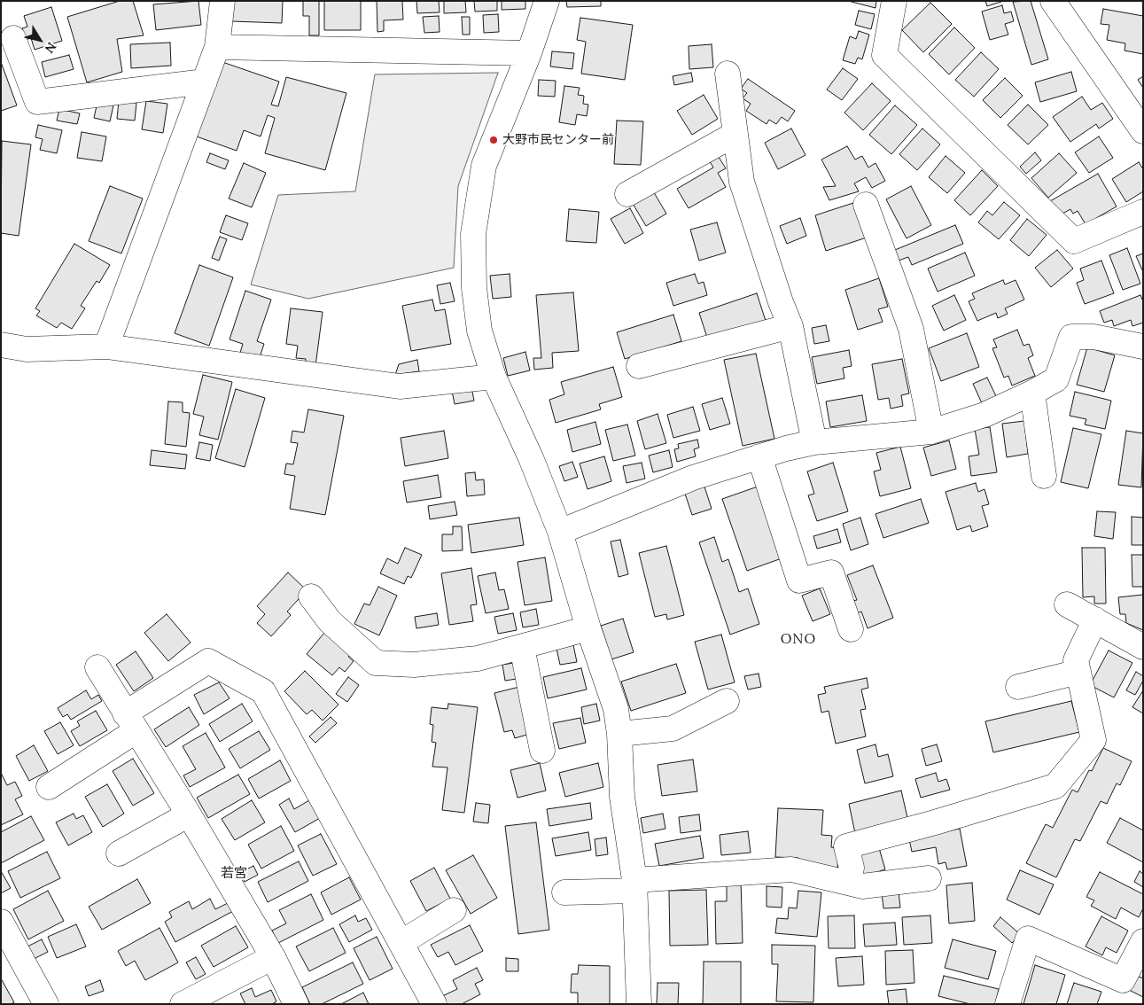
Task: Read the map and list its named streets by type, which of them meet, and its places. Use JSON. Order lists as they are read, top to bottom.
{
  "districts": ["ONO", "若宮"],
  "places": ["大野市民センター前"],
  "north": "bottom right"
}
